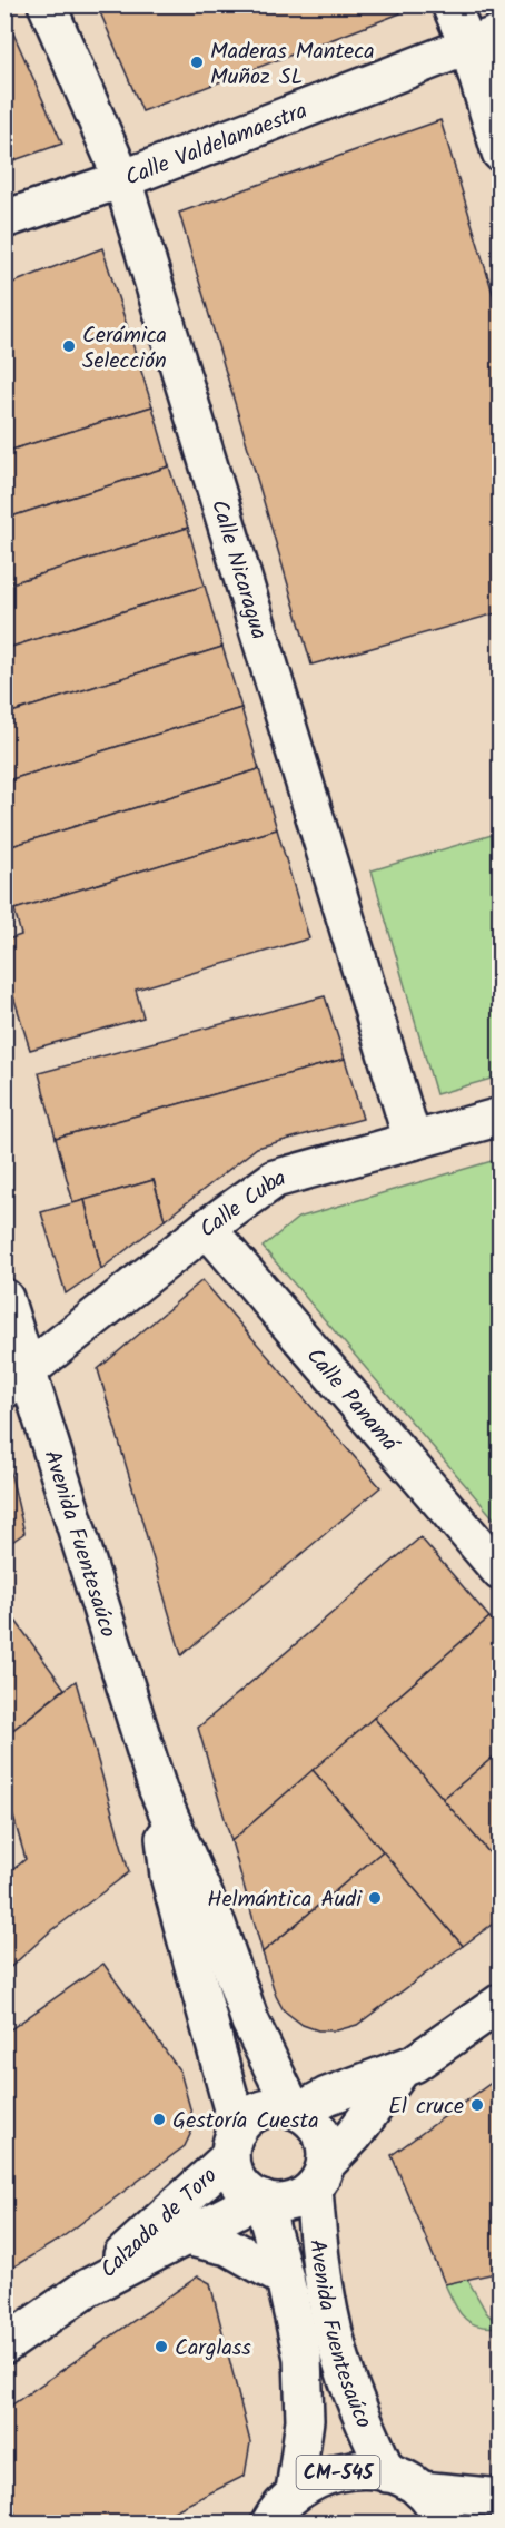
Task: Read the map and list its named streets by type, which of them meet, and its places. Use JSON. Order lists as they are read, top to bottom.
{
  "streets": {
    "main road": [
      "Calle Valdelamaestra",
      "Calle Nicaragua",
      "Calle Cuba",
      "Calle Panamá",
      "Avenida Fuentesaúco",
      "Calzada de Toro",
      "CM-545"
    ]
  },
  "crossings": [
    ["Calle Valdelamaestra", "Calle Nicaragua"],
    ["Calle Nicaragua", "Calle Cuba"],
    ["Calle Cuba", "Calle Panamá"],
    ["Calle Cuba", "Avenida Fuentesaúco"],
    ["Avenida Fuentesaúco", "Calzada de Toro"],
    ["Avenida Fuentesaúco", "CM-545"]
  ],
  "places": [
    "Maderas Manteca Muñoz SL",
    "Cerámica Selección",
    "Helmántica Audi",
    "El cruce",
    "Gestoría Cuesta",
    "Carglass"
  ]
}
